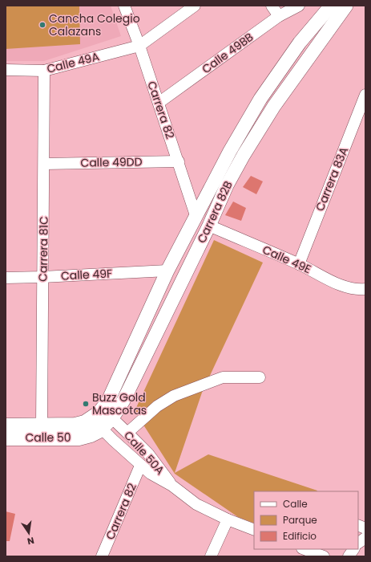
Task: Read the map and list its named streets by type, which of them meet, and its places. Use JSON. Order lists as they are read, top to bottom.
{
  "streets": {
    "main road": ["Calle 50"],
    "street": [
      "Calle 49BB",
      "Calle 49A",
      "Carrera 82",
      "Calle 49DD",
      "Carrera 83A",
      "Carrera 82B",
      "Carrera 81C",
      "Calle 49E",
      "Calle 49F",
      "Calle 50A"
    ]
  },
  "crossings": [
    ["Calle 49BB", "Carrera 82"],
    ["Calle 49A", "Carrera 82"],
    ["Calle 49A", "Carrera 81C"],
    ["Carrera 82", "Calle 49DD"],
    ["Carrera 82", "Carrera 82B"],
    ["Carrera 82", "Calle 50A"],
    ["Calle 49DD", "Carrera 81C"],
    ["Carrera 83A", "Calle 49E"],
    ["Carrera 82B", "Calle 49E"],
    ["Carrera 82B", "Calle 49F"],
    ["Carrera 82B", "Calle 50"],
    ["Carrera 82B", "Calle 50A"],
    ["Carrera 81C", "Calle 49F"],
    ["Carrera 81C", "Calle 50"],
    ["Calle 50", "Calle 50A"]
  ],
  "places": ["Cancha Colegio Calazans", "Buzz Gold Mascotas"],
  "legend": ["Calle", "Parque", "Edificio"],
  "north": "bottom"
}
